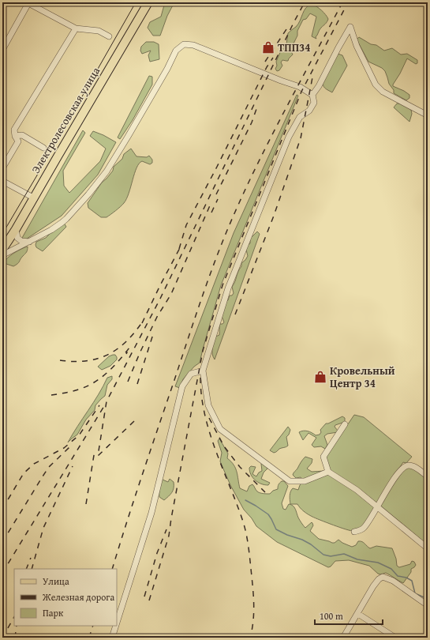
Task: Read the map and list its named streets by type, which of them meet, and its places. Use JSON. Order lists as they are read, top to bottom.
{
  "streets": {
    "main road": ["Электролесовская улица"]
  },
  "places": {
    "shop": ["ТПП34", "Кровельный Центр 34"]
  },
  "legend": ["Улица", "Железная дорога", "Парк"],
  "scale_bar": "100 m"
}
